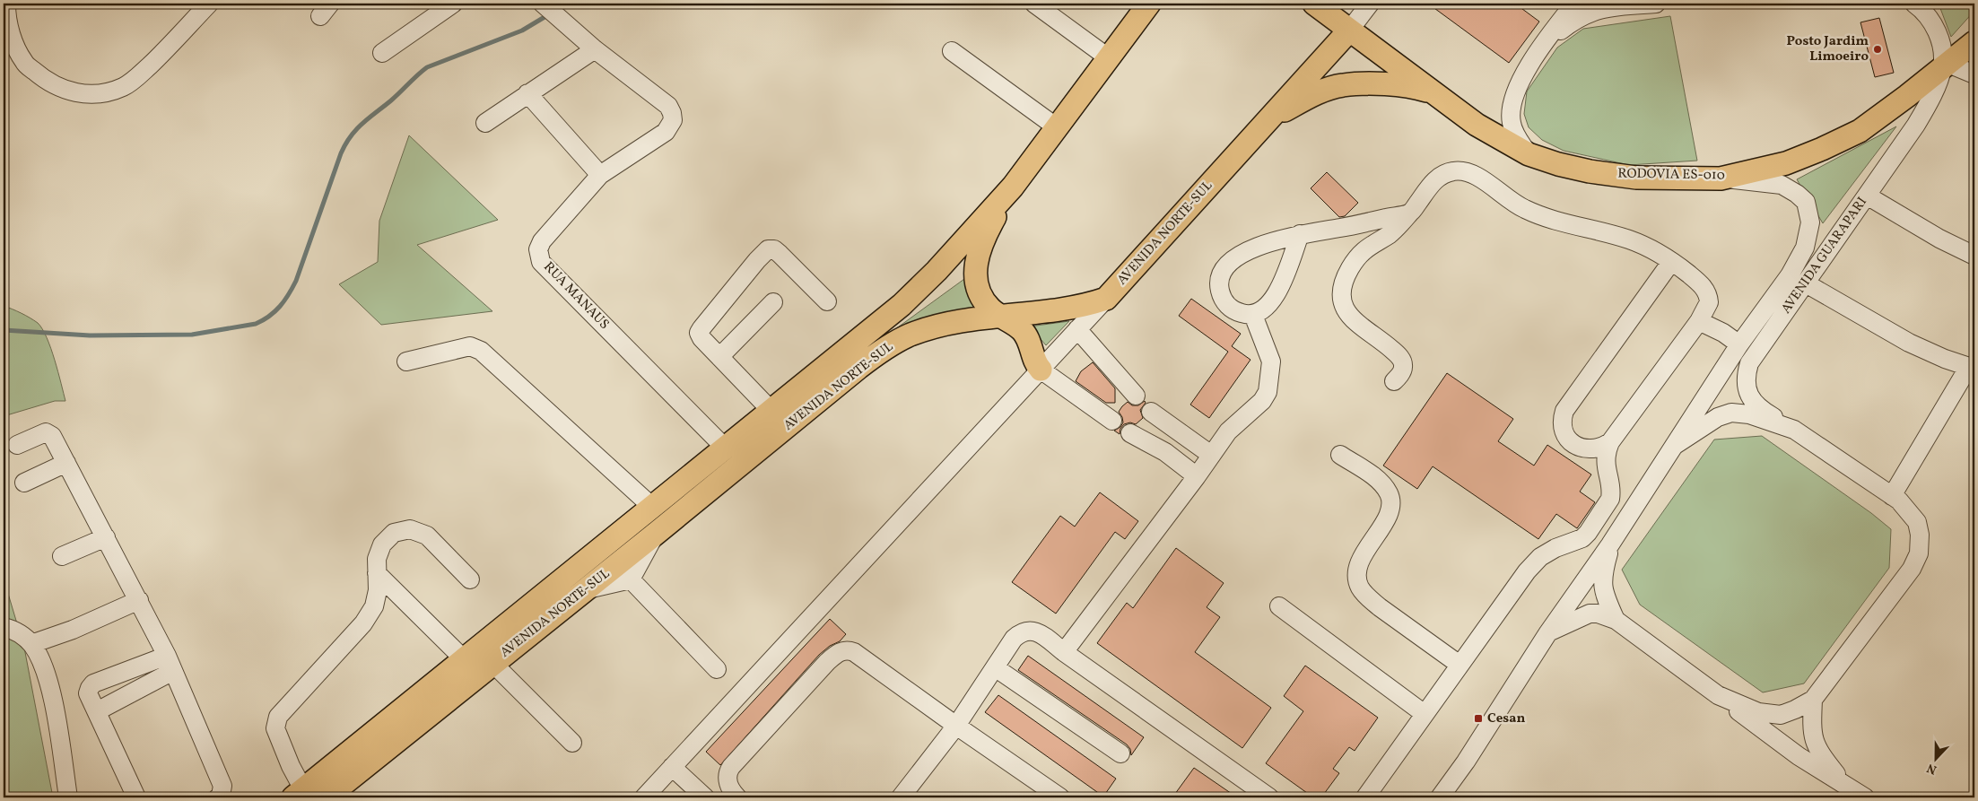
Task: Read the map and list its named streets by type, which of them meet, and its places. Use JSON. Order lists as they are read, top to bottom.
{
  "streets": {
    "main road": ["RODOVIA ES-010", "AVENIDA NORTE-SUL"],
    "street": ["AVENIDA GUARAPARI", "RUA MANAUS"]
  },
  "crossings": [
    ["RODOVIA ES-010", "AVENIDA NORTE-SUL"],
    ["RODOVIA ES-010", "AVENIDA GUARAPARI"],
    ["AVENIDA NORTE-SUL", "RUA MANAUS"]
  ],
  "places": {
    "other": ["Posto Jardim Limoeiro"],
    "transit": ["Cesan"]
  },
  "north": "bottom"
}
